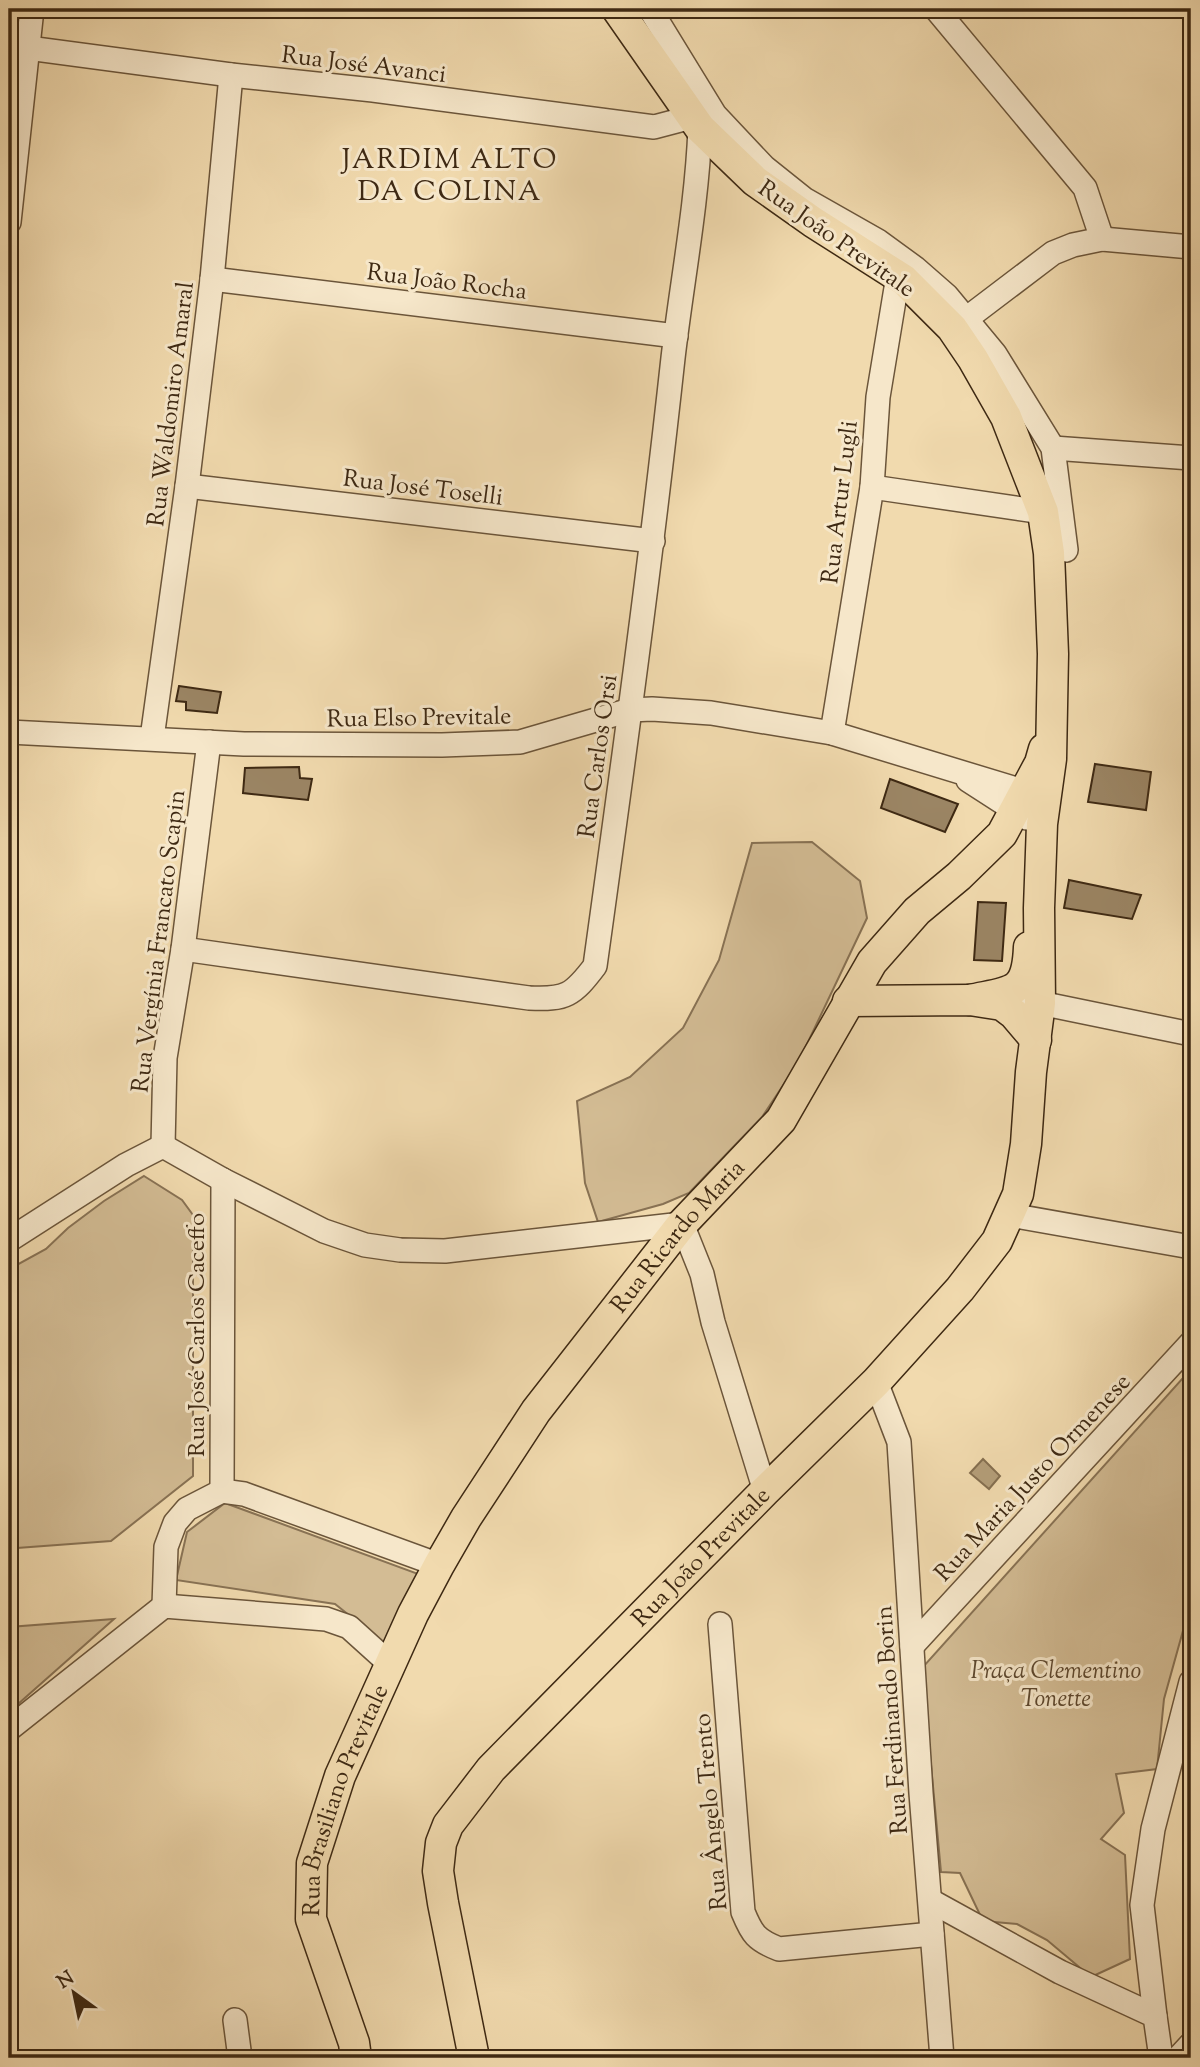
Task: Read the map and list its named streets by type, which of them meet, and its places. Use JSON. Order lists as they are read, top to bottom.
{
  "streets": {
    "main road": ["Rua João Previtale", "Rua Ricardo Maria", "Rua Brasiliano Previtale"],
    "street": [
      "Rua José Avanci",
      "Rua João Rocha",
      "Rua Waldomiro Amaral",
      "Rua José Toselli",
      "Rua Artur Lugli",
      "Rua Elso Previtale",
      "Rua Carlos Orsi",
      "Rua Vergínia Francato Scapin",
      "Rua José Carlos Caceffo",
      "Rua Maria Justo Ormenese",
      "Rua Ferdinando Borin",
      "Rua Ângelo Trento"
    ]
  },
  "crossings": [
    ["Rua José Avanci", "Rua João Previtale"],
    ["Rua José Avanci", "Rua Waldomiro Amaral"],
    ["Rua José Avanci", "Rua Carlos Orsi"],
    ["Rua João Previtale", "Rua Artur Lugli"],
    ["Rua João Previtale", "Rua Elso Previtale"],
    ["Rua João Previtale", "Rua Carlos Orsi"],
    ["Rua João Previtale", "Rua Ricardo Maria"],
    ["Rua João Previtale", "Rua Ferdinando Borin"],
    ["Rua João Rocha", "Rua Waldomiro Amaral"],
    ["Rua João Rocha", "Rua Carlos Orsi"],
    ["Rua Waldomiro Amaral", "Rua José Toselli"],
    ["Rua Waldomiro Amaral", "Rua Elso Previtale"],
    ["Rua José Toselli", "Rua Carlos Orsi"],
    ["Rua Artur Lugli", "Rua Elso Previtale"],
    ["Rua Elso Previtale", "Rua Carlos Orsi"],
    ["Rua Elso Previtale", "Rua Vergínia Francato Scapin"],
    ["Rua Elso Previtale", "Rua Ricardo Maria"],
    ["Rua Carlos Orsi", "Rua Vergínia Francato Scapin"],
    ["Rua Ricardo Maria", "Rua Brasiliano Previtale"],
    ["Rua Maria Justo Ormenese", "Rua Ferdinando Borin"],
    ["Rua Ferdinando Borin", "Rua Ângelo Trento"]
  ],
  "districts": ["JARDIM ALTO DA COLINA"],
  "parks": ["Praça Clementino Tonette"],
  "north": "top left"
}
